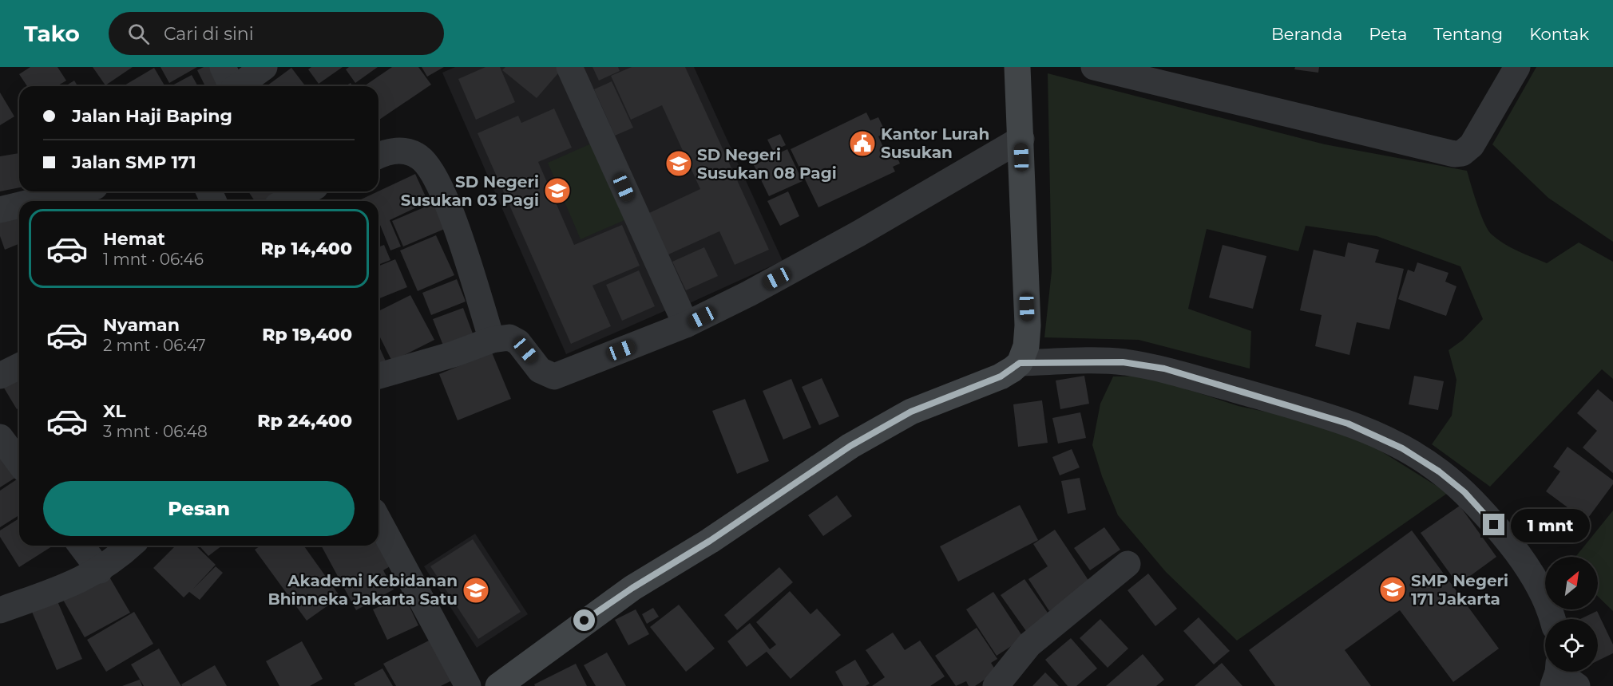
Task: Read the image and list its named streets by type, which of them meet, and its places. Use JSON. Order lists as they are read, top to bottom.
{
  "places": {
    "public building": ["Kantor Lurah Susukan"],
    "school or university": [
      "SD Negeri Susukan 08 Pagi",
      "SD Negeri Susukan 03 Pagi",
      "SMP Negeri 171 Jakarta",
      "Akademi Kebidanan Bhinneka Jakarta Satu"
    ]
  },
  "north": "top right",
  "page": {
    "header": "Tako",
    "search": "Cari di sini",
    "nav": [
      "Beranda",
      "Peta",
      "Tentang",
      "Kontak"
    ],
    "banner": ["Jalan Haji Baping", "Jalan SMP 171"],
    "list": [
      {
        "name": "Hemat",
        "note": "1 mnt · 06:46",
        "value": "Rp 14,400"
      },
      {
        "name": "Nyaman",
        "note": "2 mnt · 06:47",
        "value": "Rp 19,400"
      },
      {
        "name": "XL",
        "note": "3 mnt · 06:48",
        "value": "Rp 24,400"
      }
    ],
    "buttons": "Pesan",
    "bubble": "1 mnt"
  }
}
